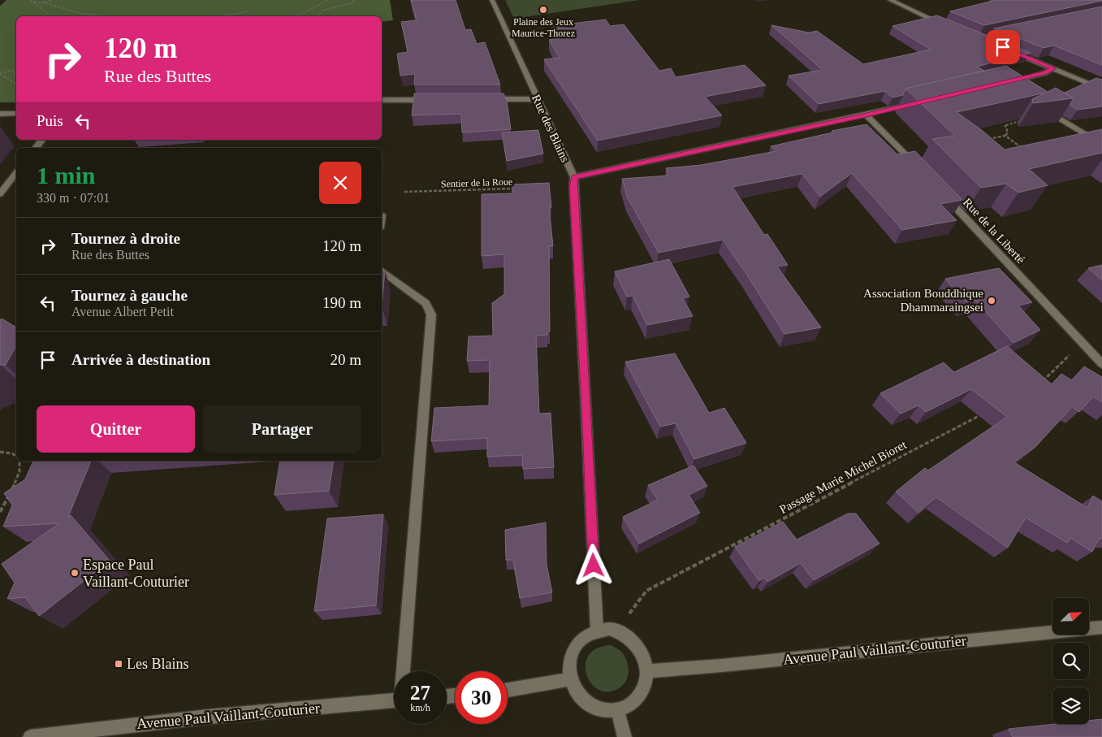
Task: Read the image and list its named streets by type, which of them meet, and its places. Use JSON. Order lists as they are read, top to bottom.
{
  "streets": {
    "street": ["Rue des Blains", "Rue de la Liberté", "Avenue Paul Vaillant-Couturier"],
    "path": ["Sentier de la Roue", "Passage Marie Michel Bioret"]
  },
  "crossings": [
    ["Rue des Blains", "Passage Marie Michel Bioret"],
    ["Rue des Blains", "Avenue Paul Vaillant-Couturier"],
    ["Passage Marie Michel Bioret", "Avenue Paul Vaillant-Couturier"]
  ],
  "places": {
    "other": ["Plaine des Jeux Maurice-Thorez", "Association Bouddhique Dhammaraingsei", "Espace Paul Vaillant-Couturier"],
    "transit": ["Les Blains"]
  },
  "north": "top right",
  "page": {
    "turn": ["120 m", "Rue des Buttes"],
    "then": "Puis",
    "heading": ["1 min", "330 m · 07:01"],
    "list": [
      {
        "name": "Tournez à droite",
        "note": "Rue des Buttes",
        "value": "120 m"
      },
      {
        "name": "Tournez à gauche",
        "note": "Avenue Albert Petit",
        "value": "190 m"
      },
      {
        "name": "Arrivée à destination",
        "value": "20 m"
      }
    ],
    "buttons": ["Quitter", "Partager"],
    "speed": "27 km/h",
    "limit": "30"
  }
}
